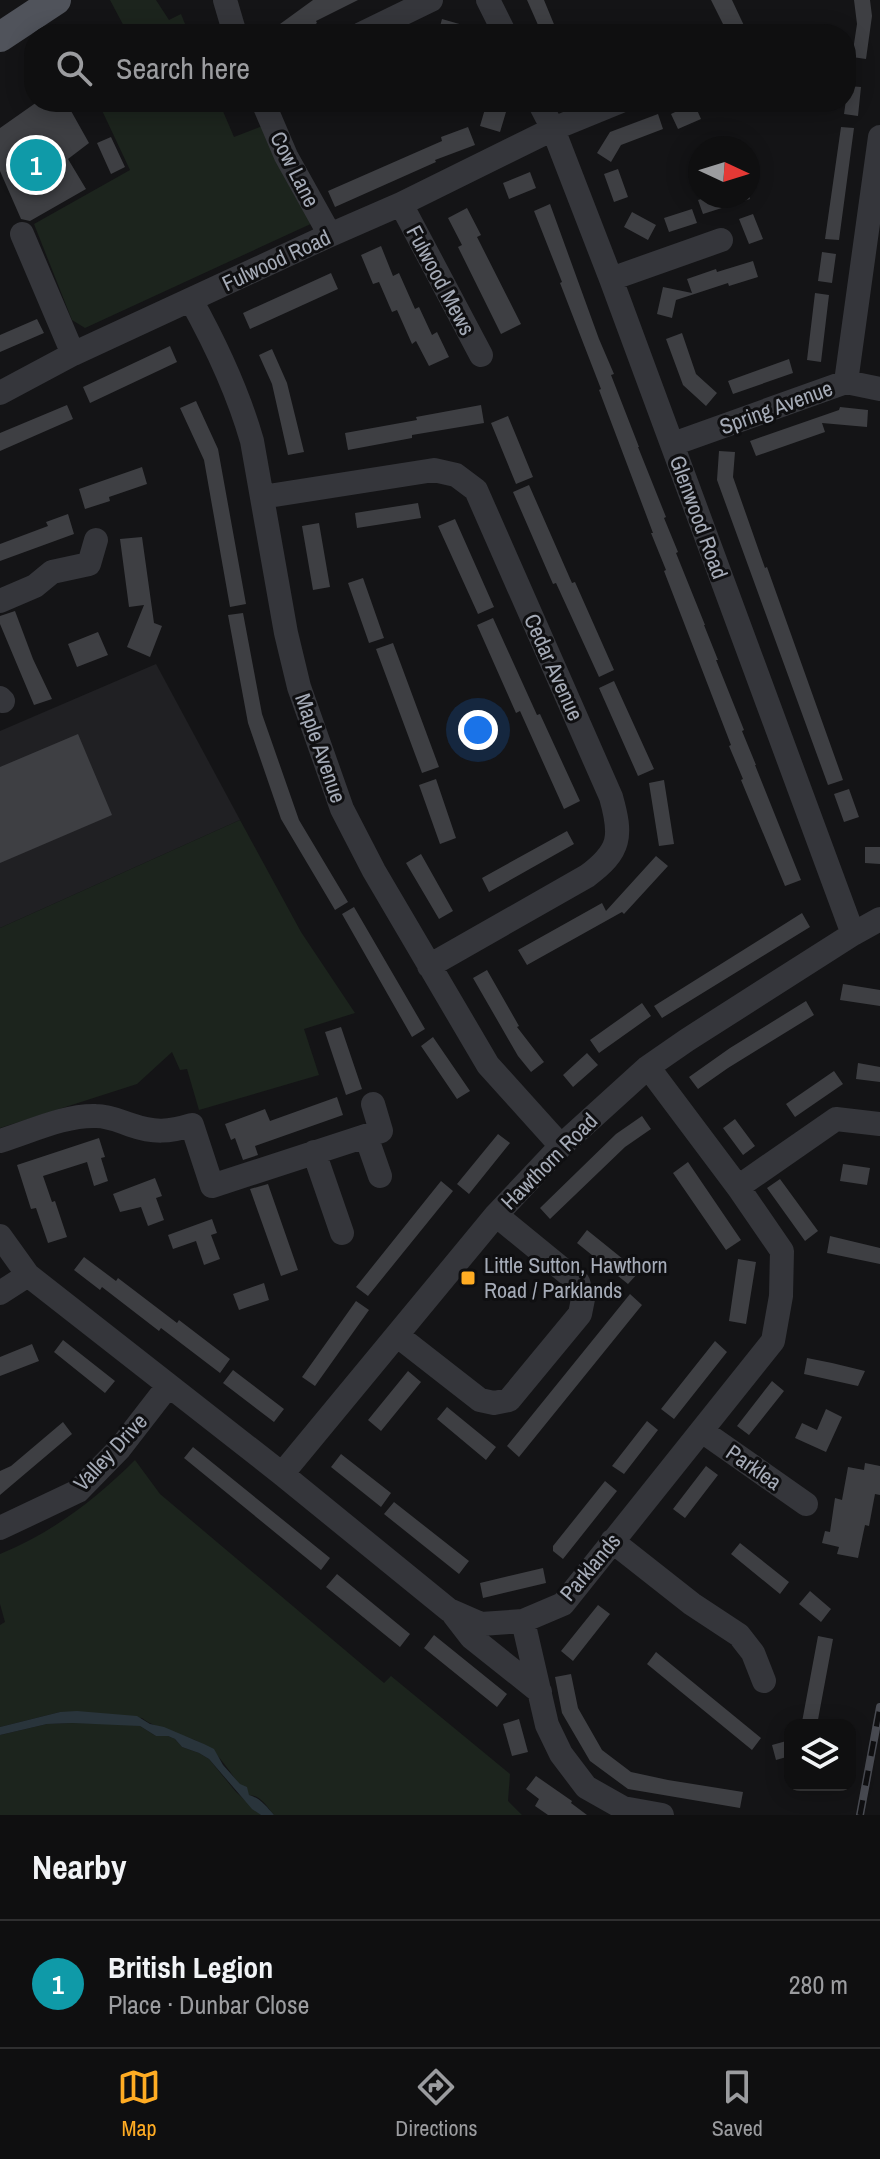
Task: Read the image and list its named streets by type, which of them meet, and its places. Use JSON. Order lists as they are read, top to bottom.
{
  "streets": {
    "street": [
      "Cow Lane",
      "Fulwood Road",
      "Fulwood Mews",
      "Spring Avenue",
      "Glenwood Road",
      "Cedar Avenue",
      "Maple Avenue",
      "Hawthorn Road",
      "Valley Drive",
      "Parklea",
      "Parklands"
    ]
  },
  "crossings": [
    ["Cow Lane", "Fulwood Road"],
    ["Fulwood Road", "Fulwood Mews"],
    ["Fulwood Road", "Glenwood Road"],
    ["Fulwood Road", "Maple Avenue"],
    ["Spring Avenue", "Glenwood Road"],
    ["Glenwood Road", "Hawthorn Road"],
    ["Cedar Avenue", "Maple Avenue"],
    ["Maple Avenue", "Hawthorn Road"],
    ["Hawthorn Road", "Parklands"],
    ["Valley Drive", "Parklands"],
    ["Parklea", "Parklands"]
  ],
  "places": {
    "transit": ["Little Sutton, Hawthorn Road / Parklands"]
  },
  "north": "right",
  "page": {
    "search": "Search here",
    "pins": "1",
    "heading": "Nearby",
    "list": [
      {
        "mark": "1",
        "name": "British Legion",
        "note": "Place · Dunbar Close",
        "value": "280 m"
      }
    ],
    "nav": ["Map", "Directions", "Saved"]
  }
}
